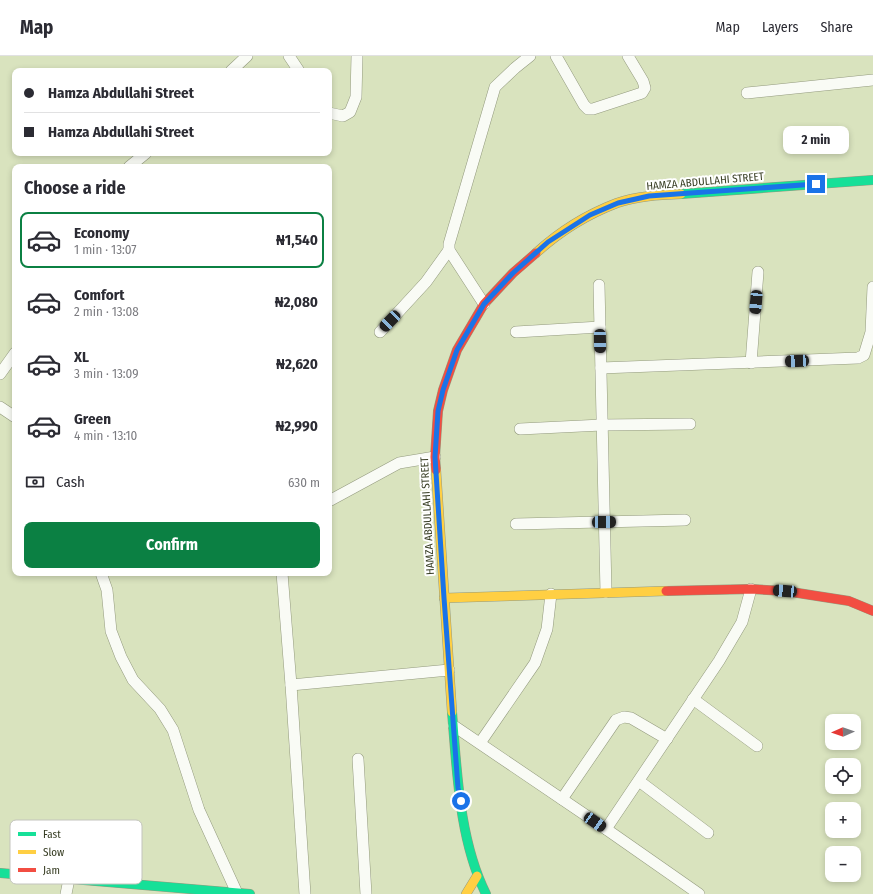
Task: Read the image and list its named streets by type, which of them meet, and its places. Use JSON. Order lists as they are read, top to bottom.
{
  "streets": {
    "street": ["HAMZA ABDULLAHI STREET"]
  },
  "legend": ["Fast", "Slow", "Jam"],
  "north": "left",
  "page": {
    "header": "Map",
    "nav": ["Map", "Layers", "Share"],
    "banner": ["Hamza Abdullahi Street", "Hamza Abdullahi Street"],
    "bubble": "2 min",
    "heading": "Choose a ride",
    "list": [
      {
        "name": "Economy",
        "note": "1 min · 13:07",
        "value": "₦1,540"
      },
      {
        "name": "Comfort",
        "note": "2 min · 13:08",
        "value": "₦2,080"
      },
      {
        "name": "XL",
        "note": "3 min · 13:09",
        "value": "₦2,620"
      },
      {
        "name": "Green",
        "note": "4 min · 13:10",
        "value": "₦2,990"
      }
    ],
    "pay": ["Cash", "630 m"],
    "buttons": "Confirm",
    "map_buttons": ["+", "−"]
  }
}
